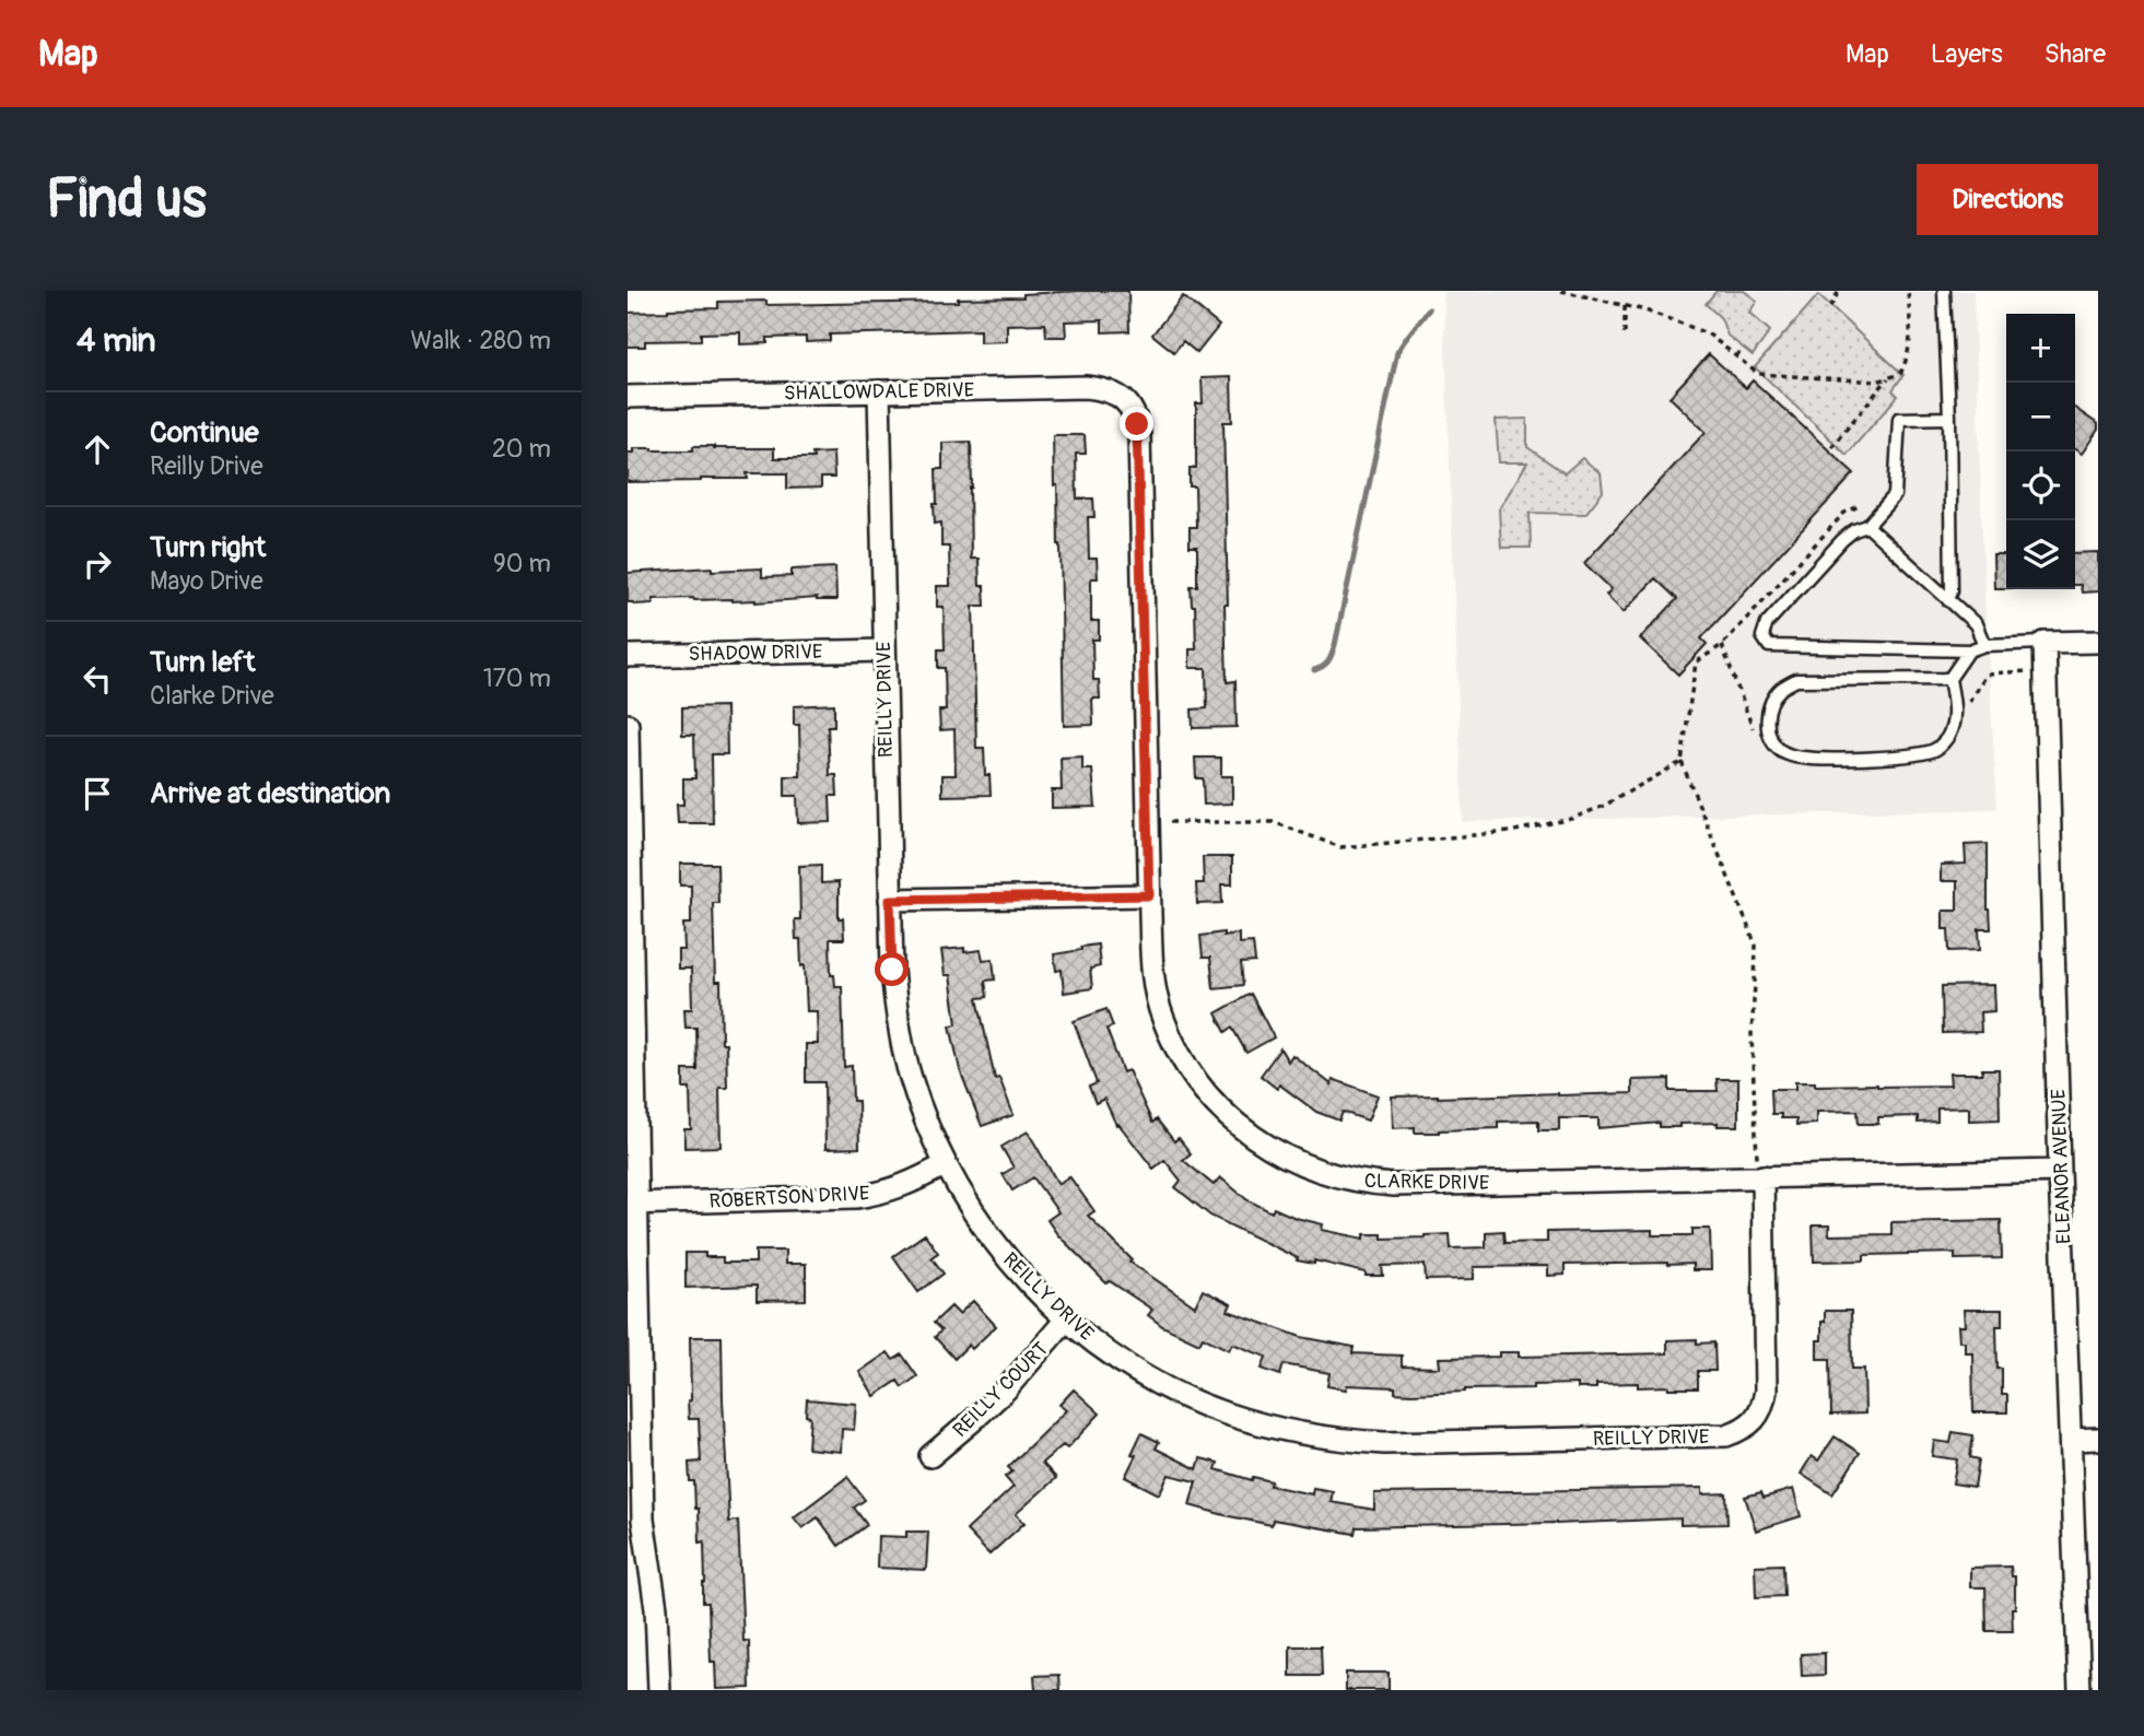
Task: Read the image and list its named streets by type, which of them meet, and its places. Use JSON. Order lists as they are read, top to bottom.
{
  "streets": {
    "street": [
      "SHALLOWDALE DRIVE",
      "SHADOW DRIVE",
      "REILLY DRIVE",
      "ELEANOR AVENUE",
      "CLARKE DRIVE",
      "ROBERTSON DRIVE",
      "REILLY COURT"
    ]
  },
  "crossings": [
    ["SHALLOWDALE DRIVE", "REILLY DRIVE"],
    ["SHALLOWDALE DRIVE", "CLARKE DRIVE"],
    ["SHADOW DRIVE", "REILLY DRIVE"],
    ["REILLY DRIVE", "CLARKE DRIVE"],
    ["REILLY DRIVE", "ROBERTSON DRIVE"],
    ["REILLY DRIVE", "REILLY COURT"],
    ["ELEANOR AVENUE", "CLARKE DRIVE"]
  ],
  "page": {
    "header": "Map",
    "nav": ["Map", "Layers", "Share"],
    "buttons": "Directions",
    "title": "Find us",
    "heading": ["4 min", "Walk · 280 m"],
    "map_buttons": ["+", "−"],
    "list": [
      ["Continue", "Reilly Drive", "20 m"],
      ["Turn right", "Mayo Drive", "90 m"],
      ["Turn left", "Clarke Drive", "170 m"],
      "Arrive at destination"
    ]
  }
}
